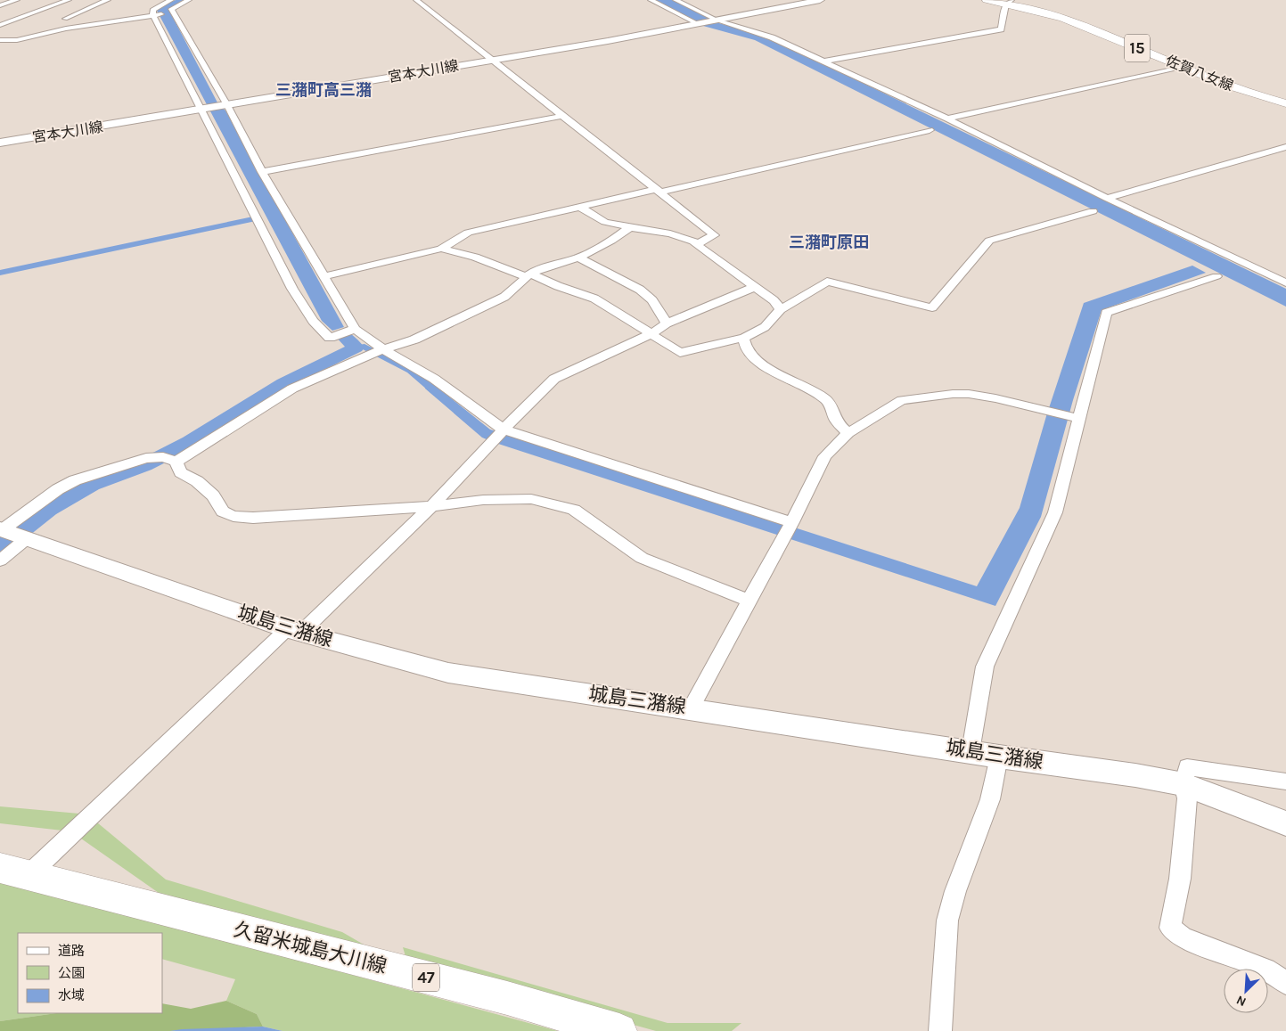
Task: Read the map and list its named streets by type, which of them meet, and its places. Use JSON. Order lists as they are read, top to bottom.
{
  "streets": {
    "main road": [
      "15",
      "宮本大川線",
      "佐賀八女線",
      "城島三潴線",
      "久留米城島大川線",
      "47"
    ]
  },
  "districts": ["三潴町高三潴", "三潴町原田"],
  "legend": ["道路", "公園", "水域"],
  "north": "bottom left"
}
